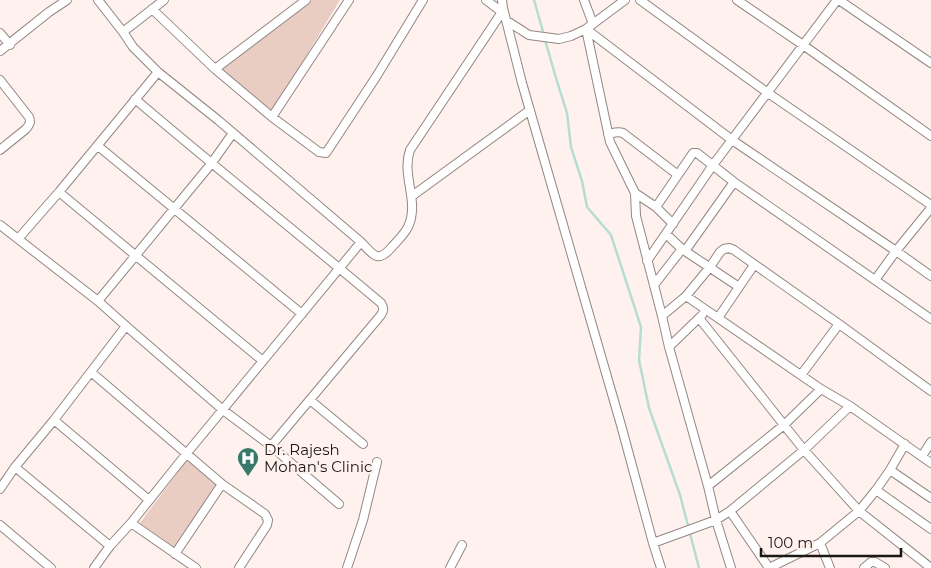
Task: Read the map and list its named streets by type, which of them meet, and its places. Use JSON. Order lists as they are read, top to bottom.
{
  "places": {
    "hospital": ["Dr. Rajesh Mohan's Clinic"]
  },
  "scale_bar": "100 m"
}
